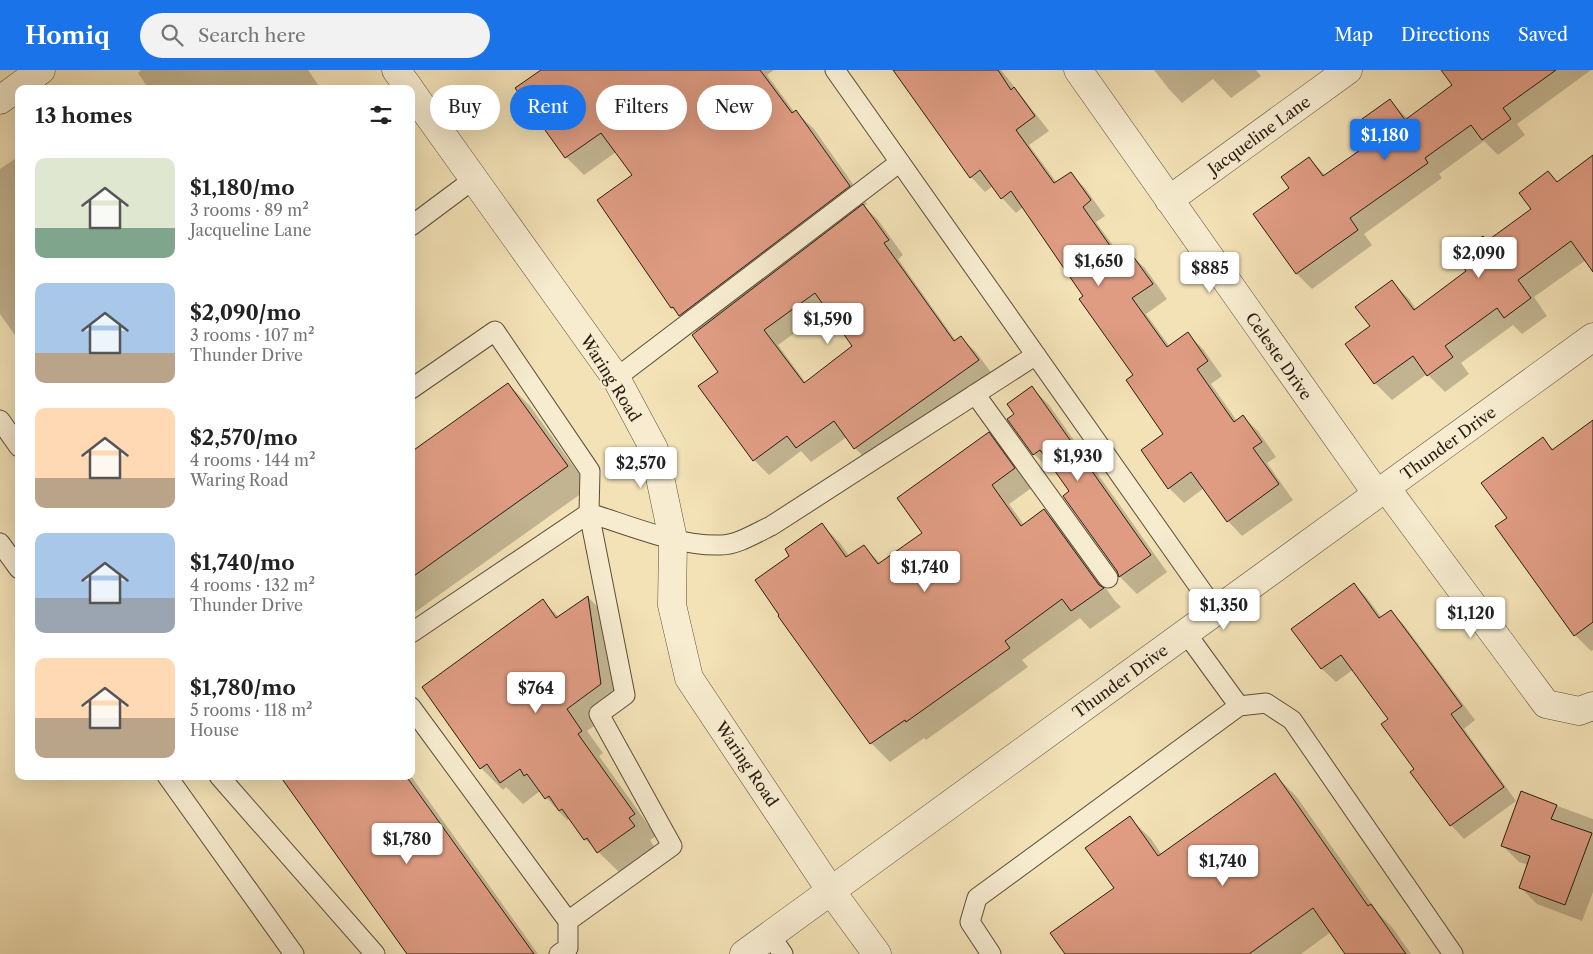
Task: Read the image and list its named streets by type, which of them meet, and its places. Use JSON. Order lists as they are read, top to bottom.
{
  "streets": {
    "street": [
      "Jacqueline Lane",
      "Celeste Drive",
      "Waring Road",
      "Thunder Drive"
    ]
  },
  "crossings": [
    ["Jacqueline Lane", "Celeste Drive"],
    ["Celeste Drive", "Thunder Drive"],
    ["Waring Road", "Thunder Drive"]
  ],
  "page": {
    "header": "Homiq",
    "search": "Search here",
    "nav": ["Map", "Directions", "Saved"],
    "chip": [
      "Buy",
      "Rent",
      "Filters",
      "New"
    ],
    "heading": "13 homes",
    "price": [
      "$1,180",
      "$2,090",
      "$1,650",
      "$885",
      "$1,590",
      "$1,930",
      "$2,570",
      "$1,740",
      "$1,350",
      "$1,120",
      "$764",
      "$1,780",
      "$1,740"
    ],
    "list": [
      {
        "name": "$1,180/mo",
        "note": "3 rooms · 89 m² · Jacqueline Lane"
      },
      {
        "name": "$2,090/mo",
        "note": "3 rooms · 107 m² · Thunder Drive"
      },
      {
        "name": "$2,570/mo",
        "note": "4 rooms · 144 m² · Waring Road"
      },
      {
        "name": "$1,740/mo",
        "note": "4 rooms · 132 m² · Thunder Drive"
      },
      {
        "name": "$1,780/mo",
        "note": "5 rooms · 118 m² · House"
      }
    ]
  }
}
